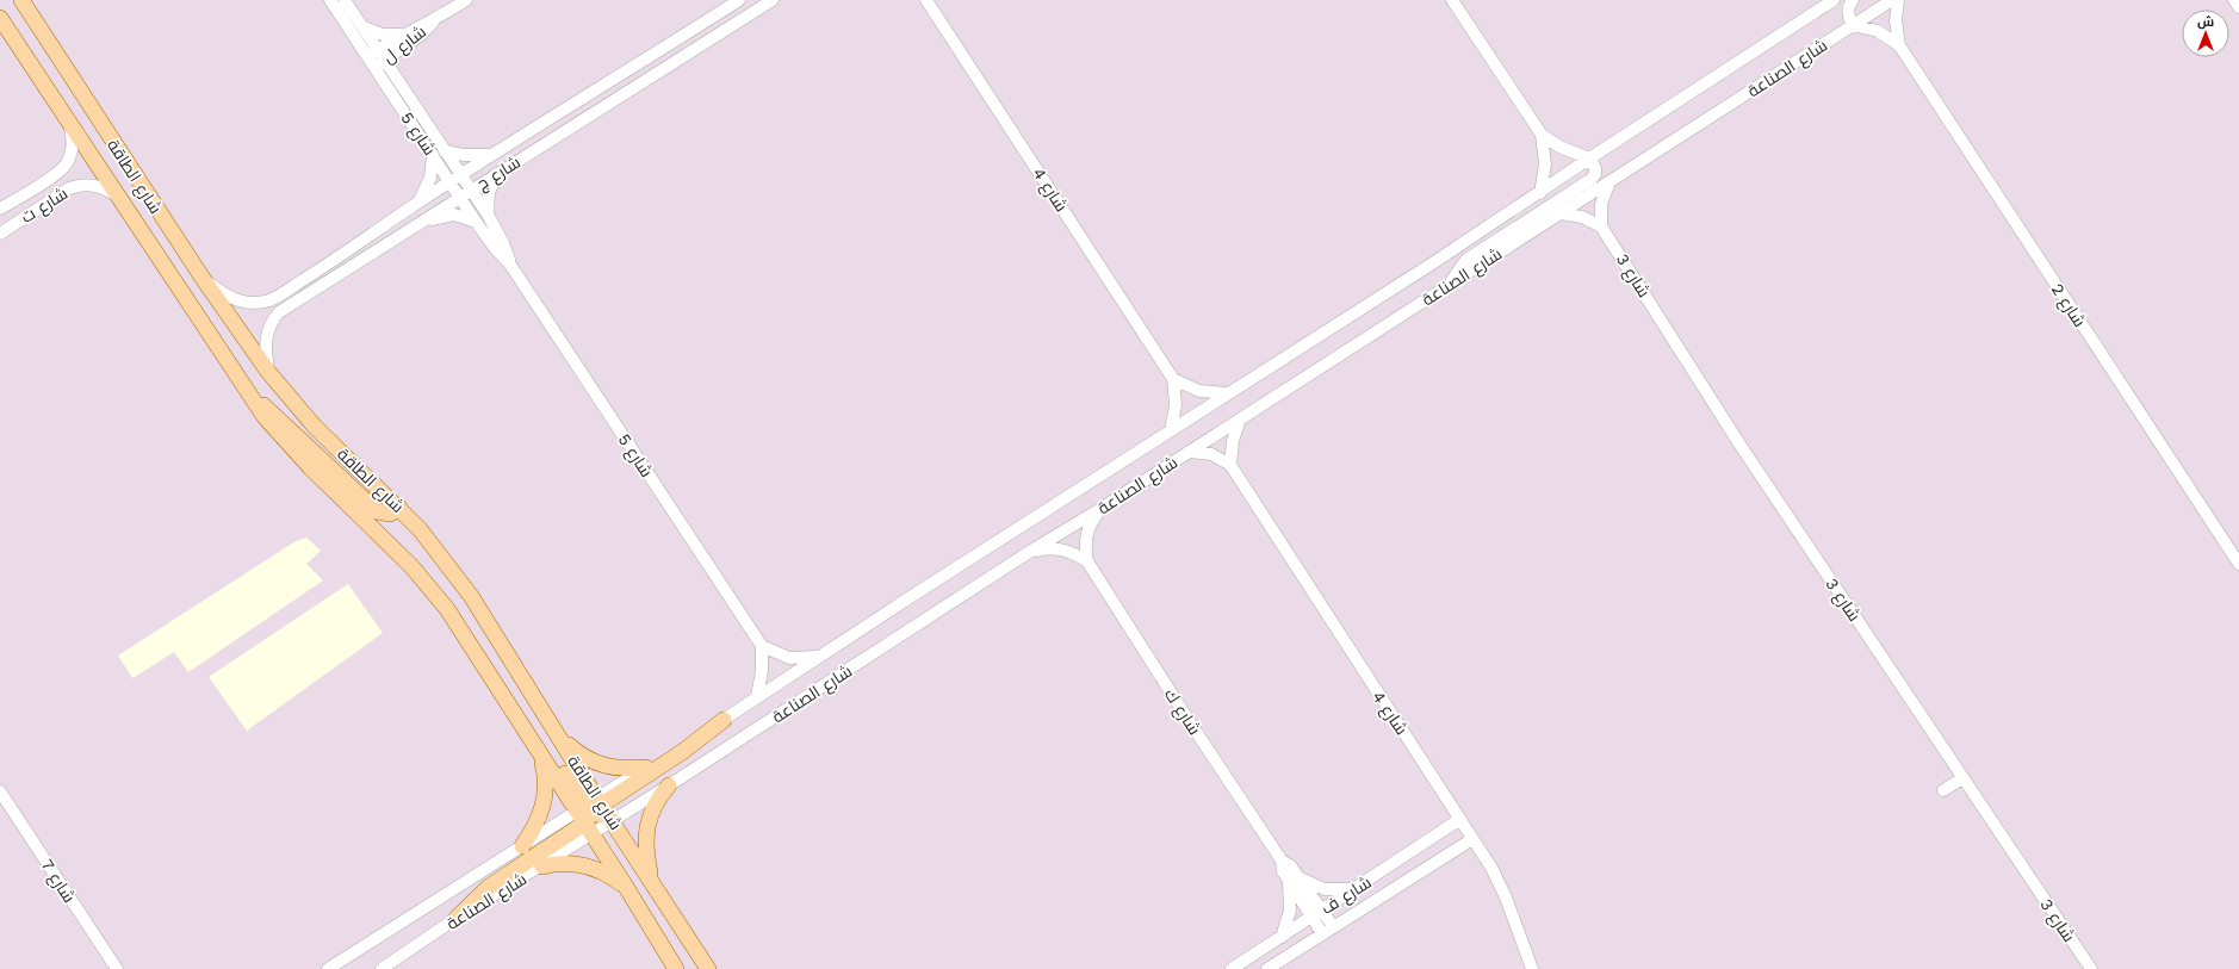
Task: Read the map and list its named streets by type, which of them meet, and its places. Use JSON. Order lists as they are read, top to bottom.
{
  "streets": {
    "main road": ["شارع الطاقة"],
    "street": [
      "شارع ل",
      "شارع الصناعة",
      "شارع 5",
      "شارع ج",
      "شارع 4",
      "شارع ت",
      "شارع 3",
      "شارع 2",
      "شارع ك",
      "شارع 7",
      "شارع ف"
    ]
  },
  "crossings": [
    ["شارع ل", "شارع 5"],
    ["شارع الصناعة", "شارع الطاقة"],
    ["شارع الصناعة", "شارع 4"],
    ["شارع الصناعة", "شارع 2"],
    ["شارع الصناعة", "شارع ك"],
    ["شارع 5", "شارع ج"],
    ["شارع ج", "شارع الطاقة"],
    ["شارع الطاقة", "شارع ت"],
    ["شارع 4", "شارع ف"],
    ["شارع ك", "شارع ف"]
  ],
  "north": "top"
}
